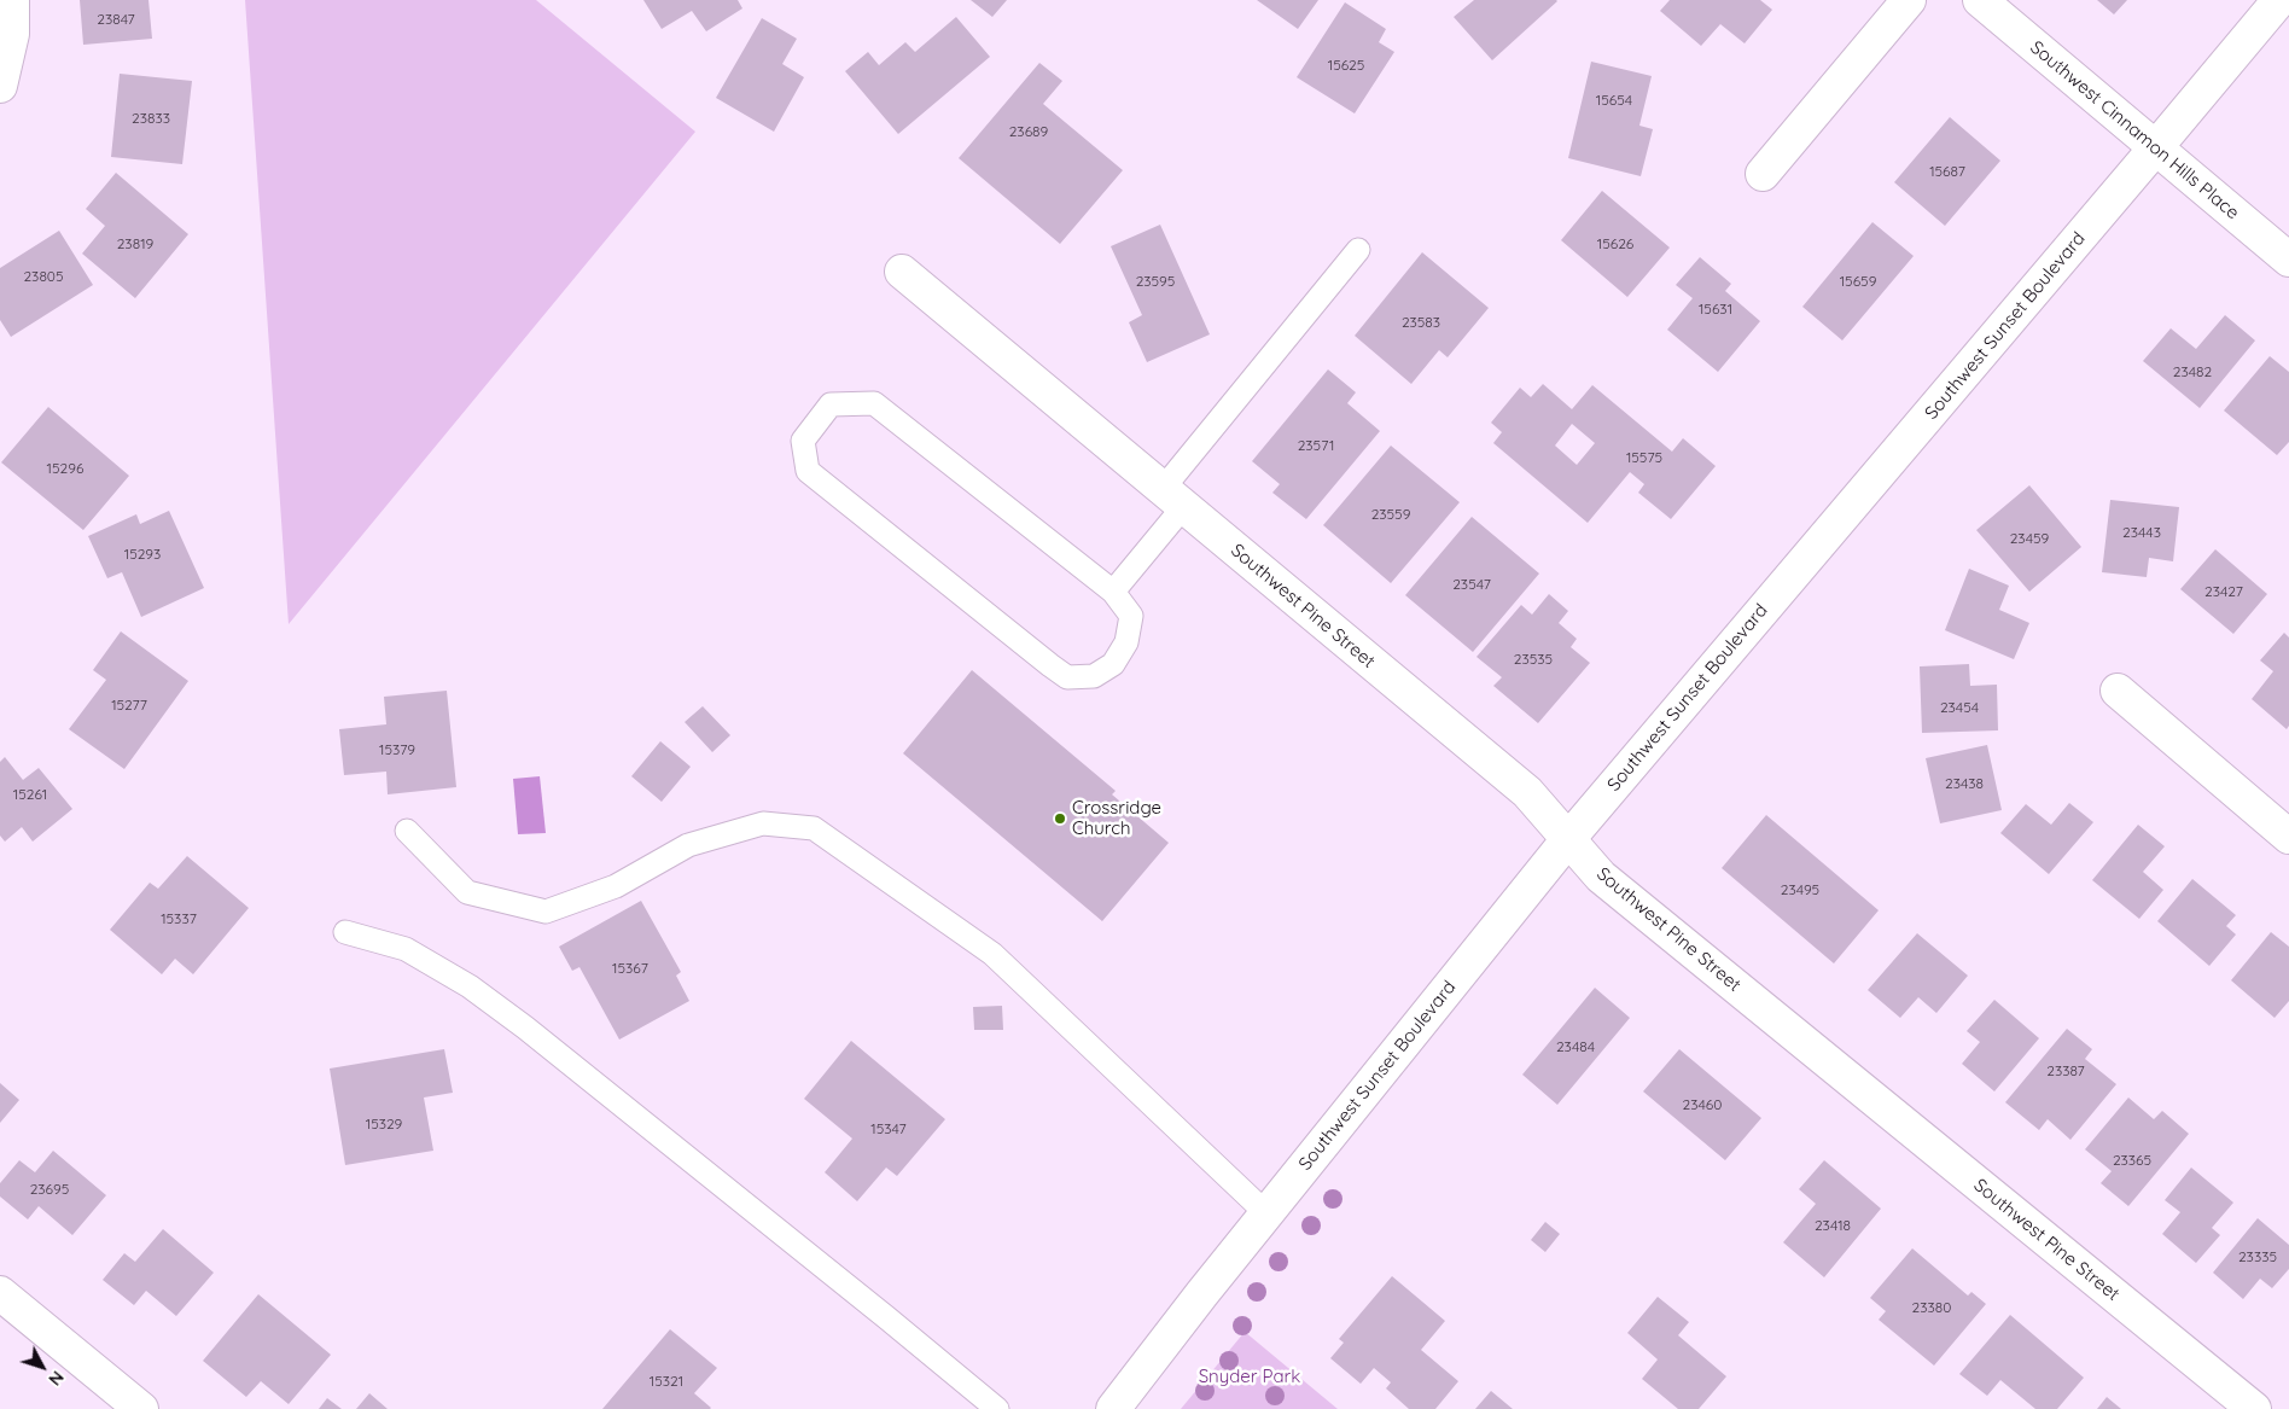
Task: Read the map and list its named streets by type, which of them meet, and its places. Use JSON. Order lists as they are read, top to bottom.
{
  "streets": {
    "street": ["Southwest Cinnamon Hills Place", "Southwest Sunset Boulevard", "Southwest Pine Street"]
  },
  "crossings": [
    ["Southwest Cinnamon Hills Place", "Southwest Sunset Boulevard"],
    ["Southwest Sunset Boulevard", "Southwest Pine Street"]
  ],
  "parks": ["Snyder Park"],
  "places": ["Crossridge Church"],
  "house_numbers": [
    "23847",
    "15625",
    "15654",
    "23833",
    "23689",
    "15687",
    "23819",
    "15626",
    "23805",
    "23595",
    "15659",
    "15631",
    "23583",
    "23482",
    "23571",
    "15575",
    "15296",
    "23559",
    "23443",
    "23459",
    "15293",
    "23547",
    "23427",
    "23535",
    "15277",
    "23454",
    "15379",
    "23438",
    "15261",
    "23495",
    "15337",
    "15367",
    "23484",
    "23387",
    "23460",
    "15329",
    "15347",
    "23365",
    "23695",
    "23418",
    "23335",
    "23380",
    "15321"
  ],
  "north": "bottom right"
}
